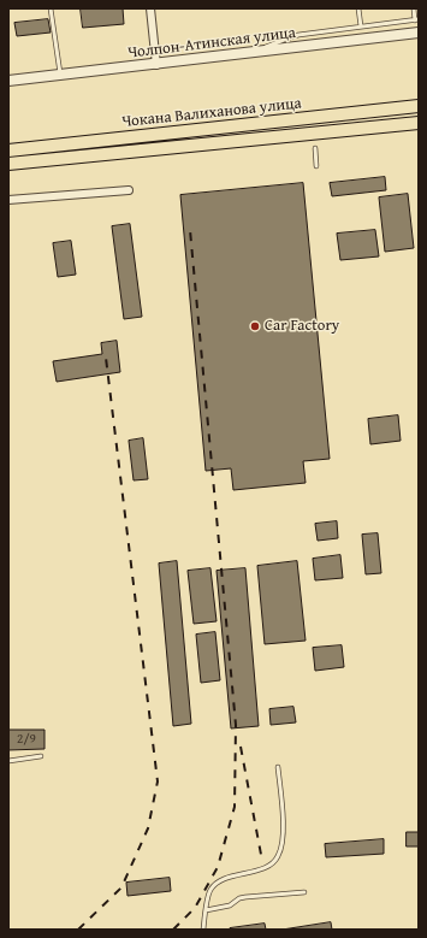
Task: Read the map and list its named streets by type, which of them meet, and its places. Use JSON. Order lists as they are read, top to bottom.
{
  "streets": {
    "main road": ["Чокана Валиханова улица"],
    "street": ["Чолпон-Атинская улица"]
  },
  "places": ["Car Factory"],
  "house_numbers": ["2/9"]
}
